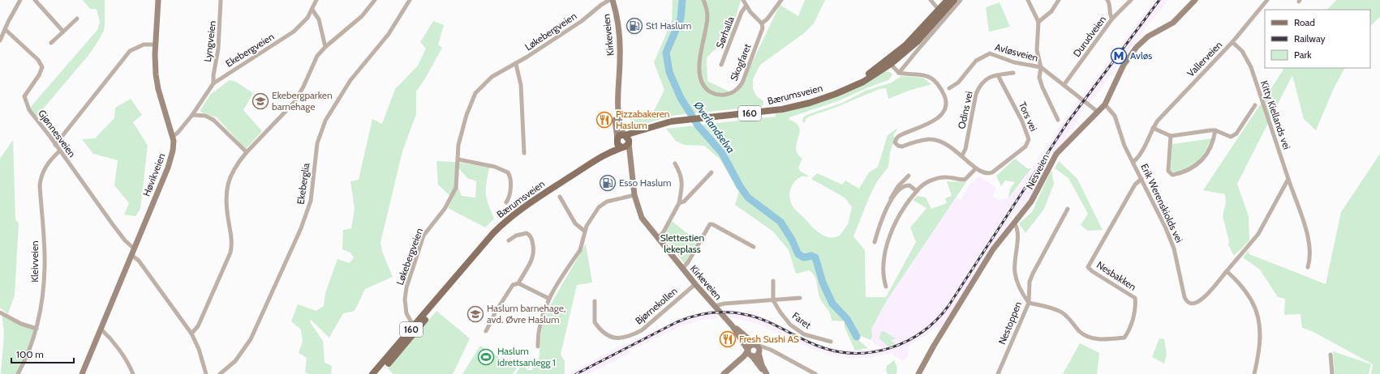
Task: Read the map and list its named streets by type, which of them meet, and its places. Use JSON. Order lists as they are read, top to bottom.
{
  "streets": {
    "main road": [
      "Kirkeveien",
      "Bærumsveien",
      "160",
      "Nesveien",
      "Høvikveien"
    ],
    "street": [
      "Løkebergveien",
      "Sørhalla",
      "Durudveien",
      "Lyngveien",
      "Ekebergveien",
      "Avløsveien",
      "Vallerveien",
      "Skogfaret",
      "Odins vei",
      "Kitty Kiellands vei",
      "Tors vei",
      "Gjønnesveien",
      "Ekeberglia",
      "Erik Werenskiolds vei",
      "Kleivveien",
      "Nesbakken",
      "Bjørnekollen",
      "Faret",
      "Nestoppen"
    ]
  },
  "crossings": [
    ["Løkebergveien", "Bærumsveien"],
    ["Kirkeveien", "Bærumsveien"],
    ["Kirkeveien", "160"],
    ["Kirkeveien", "Bjørnekollen"],
    ["Kirkeveien", "Faret"],
    ["Durudveien", "Avløsveien"],
    ["Lyngveien", "Ekebergveien"],
    ["Ekebergveien", "Høvikveien"],
    ["Avløsveien", "Nesveien"],
    ["Vallerveien", "Kitty Kiellands vei"],
    ["Vallerveien", "Erik Werenskiolds vei"],
    ["Bærumsveien", "160"],
    ["Odins vei", "Tors vei"],
    ["Gjønnesveien", "Høvikveien"],
    ["Gjønnesveien", "Kleivveien"],
    ["Nesveien", "Erik Werenskiolds vei"],
    ["Erik Werenskiolds vei", "Nesbakken"],
    ["Nesbakken", "Nestoppen"]
  ],
  "water": ["Øverlandselva"],
  "parks": ["Slettestien lekeplass"],
  "places": {
    "fuel station": ["St1 Haslum", "Esso Haslum"],
    "metro station": ["Avløs"],
    "school or university": ["Ekebergparken barnehage", "Haslum barnehage, avd. Øvre Haslum"],
    "restaurant": ["Pizzabakeren Haslum", "Fresh Sushi AS"],
    "sports": ["Haslum idrettsanlegg 1"]
  },
  "legend": ["Road", "Railway", "Park"],
  "scale_bar": "100 m"
}
